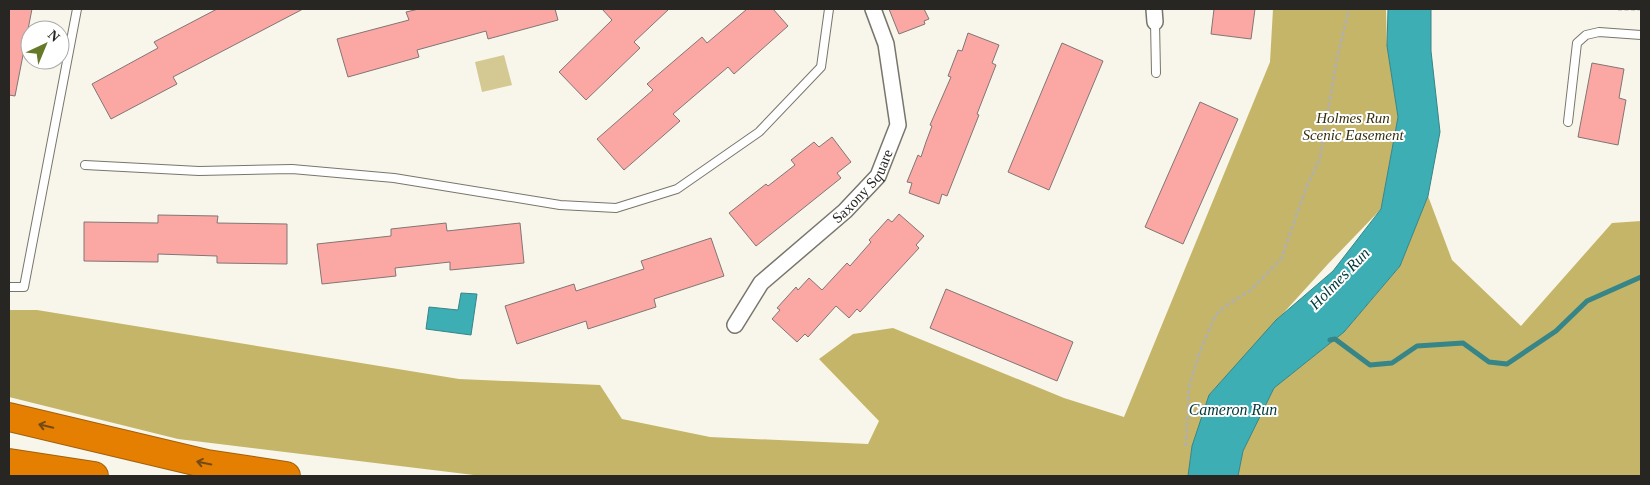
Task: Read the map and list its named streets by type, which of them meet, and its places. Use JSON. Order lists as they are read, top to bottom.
{
  "streets": {
    "street": ["Saxony Square"]
  },
  "water": ["Holmes Run", "Cameron Run"],
  "parks": ["Holmes Run Scenic Easement"],
  "north": "top right"
}
